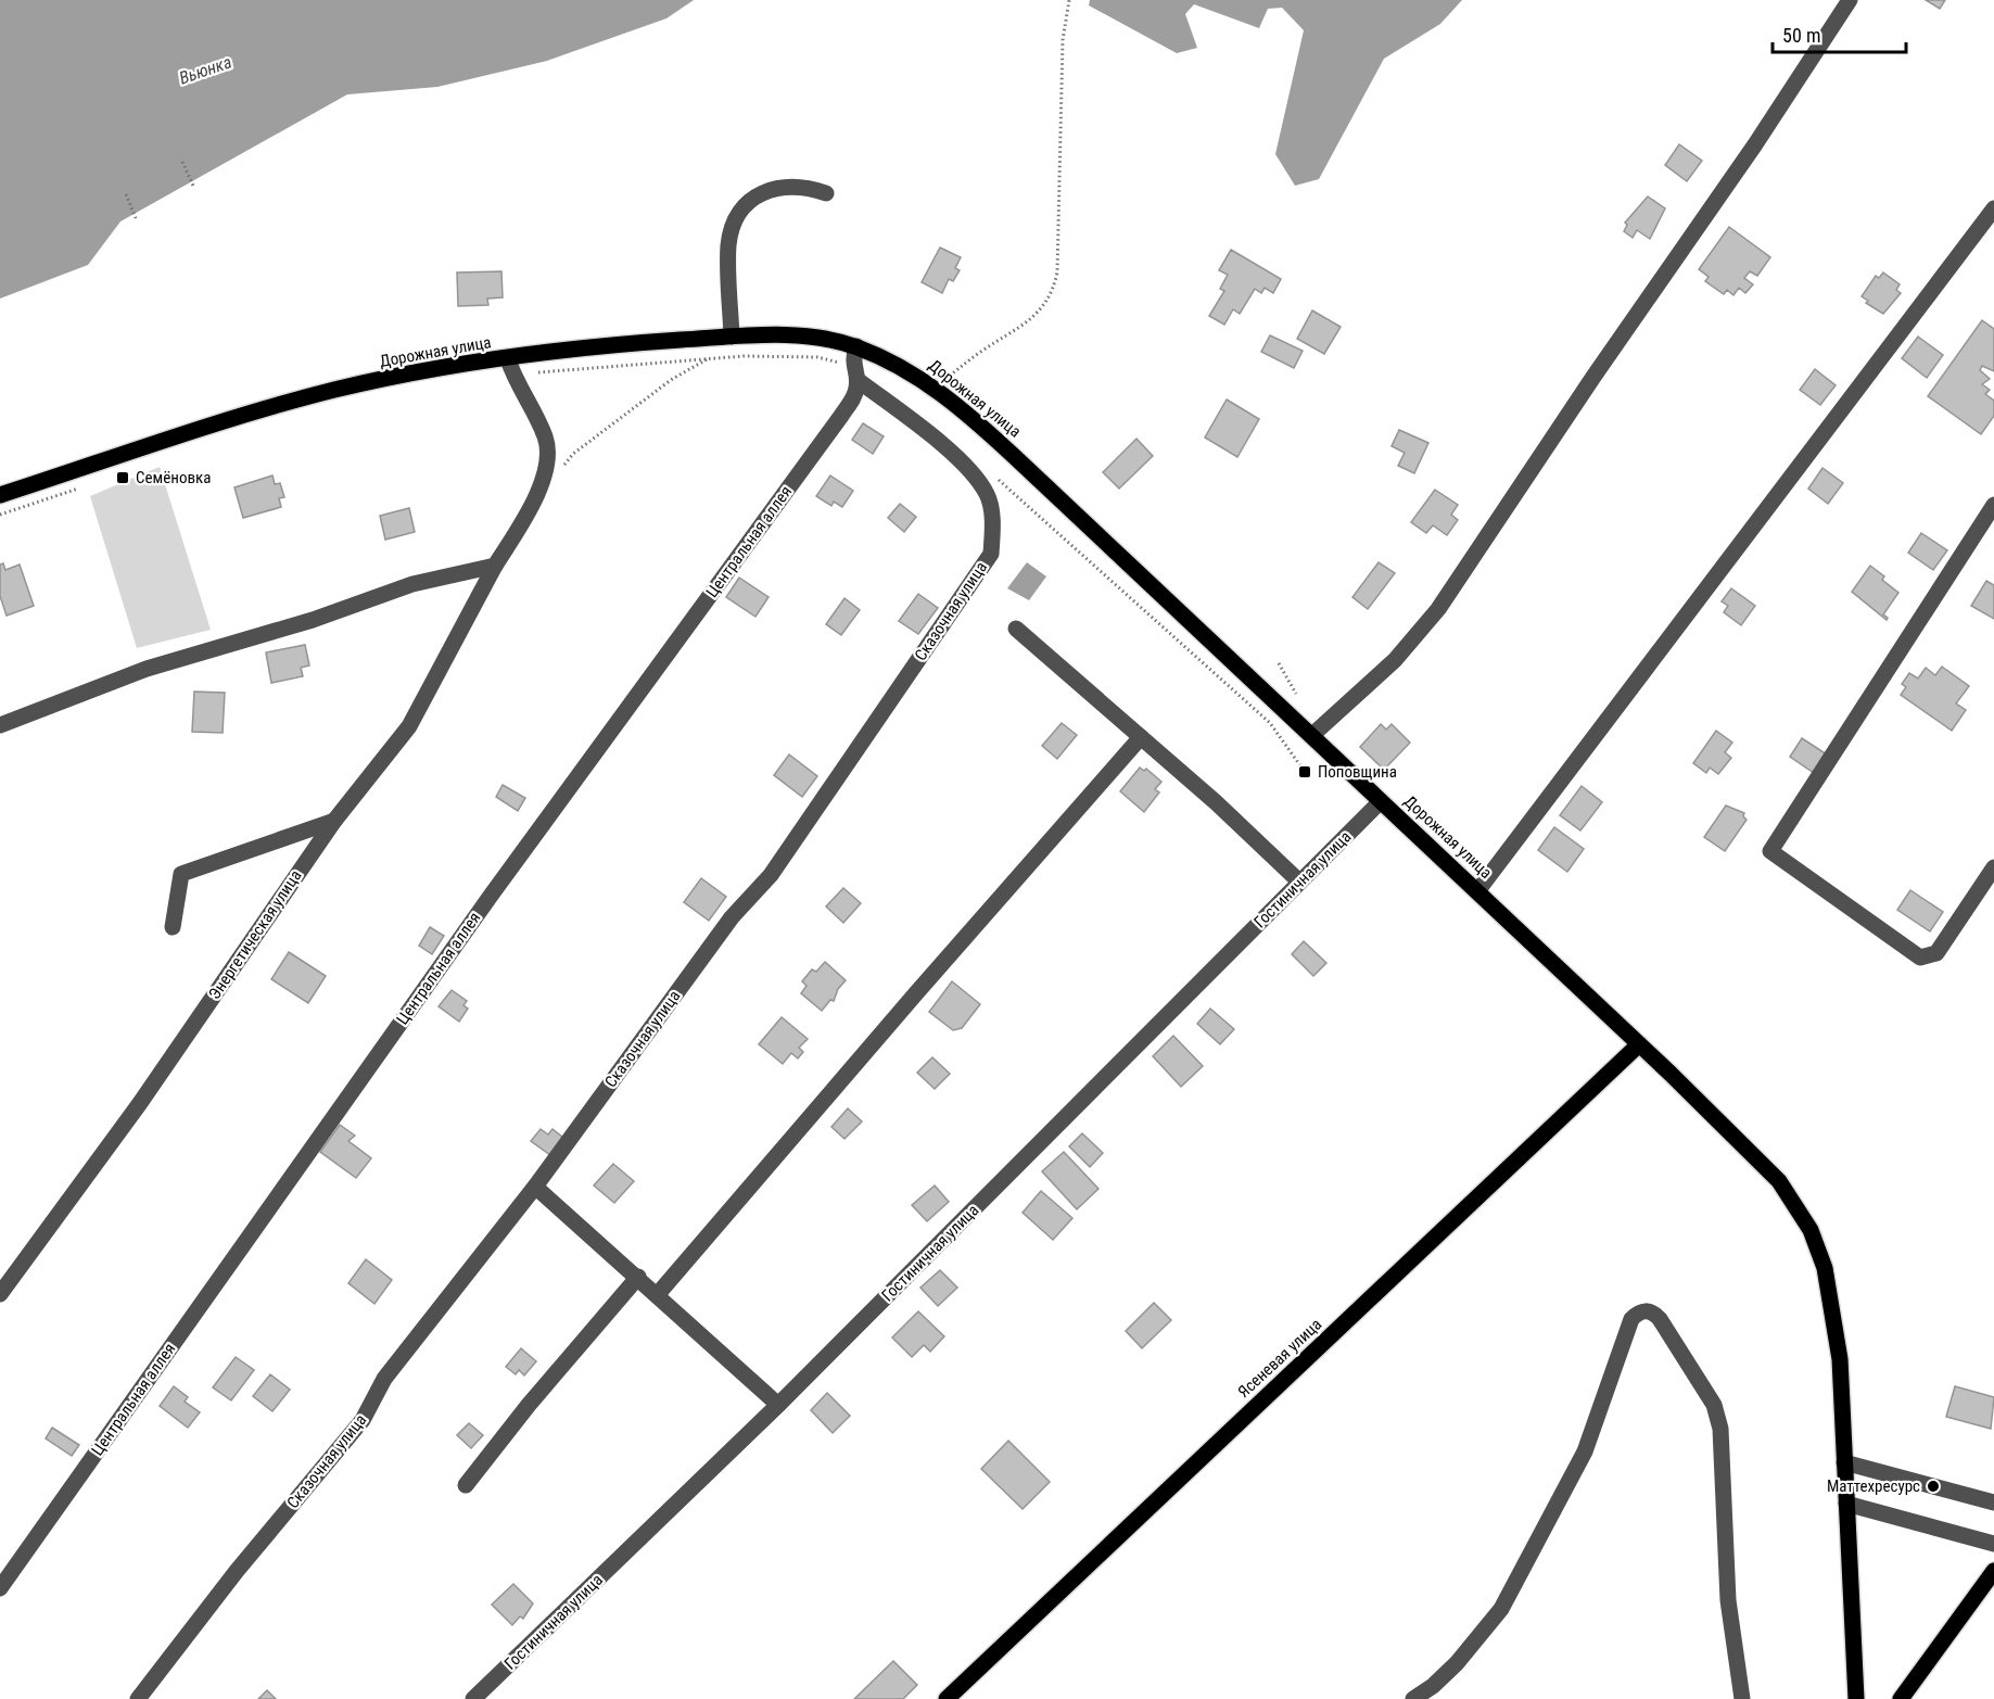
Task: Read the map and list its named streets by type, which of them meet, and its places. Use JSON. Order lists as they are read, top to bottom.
{
  "streets": {
    "main road": ["Дорожная улица", "Ясеневая улица"],
    "street": [
      "Центральная аллея",
      "Сказочная улица",
      "Гостиничная улица",
      "Энергетическая улица"
    ]
  },
  "crossings": [
    ["Дорожная улица", "Центральная аллея"],
    ["Дорожная улица", "Гостиничная улица"],
    ["Дорожная улица", "Энергетическая улица"],
    ["Дорожная улица", "Ясеневая улица"],
    ["Центральная аллея", "Сказочная улица"]
  ],
  "water": ["Вьюнка"],
  "places": {
    "transit": ["Семёновка", "Поповщина"],
    "other": ["Маттехресурс"]
  },
  "scale_bar": "50 m"
}
